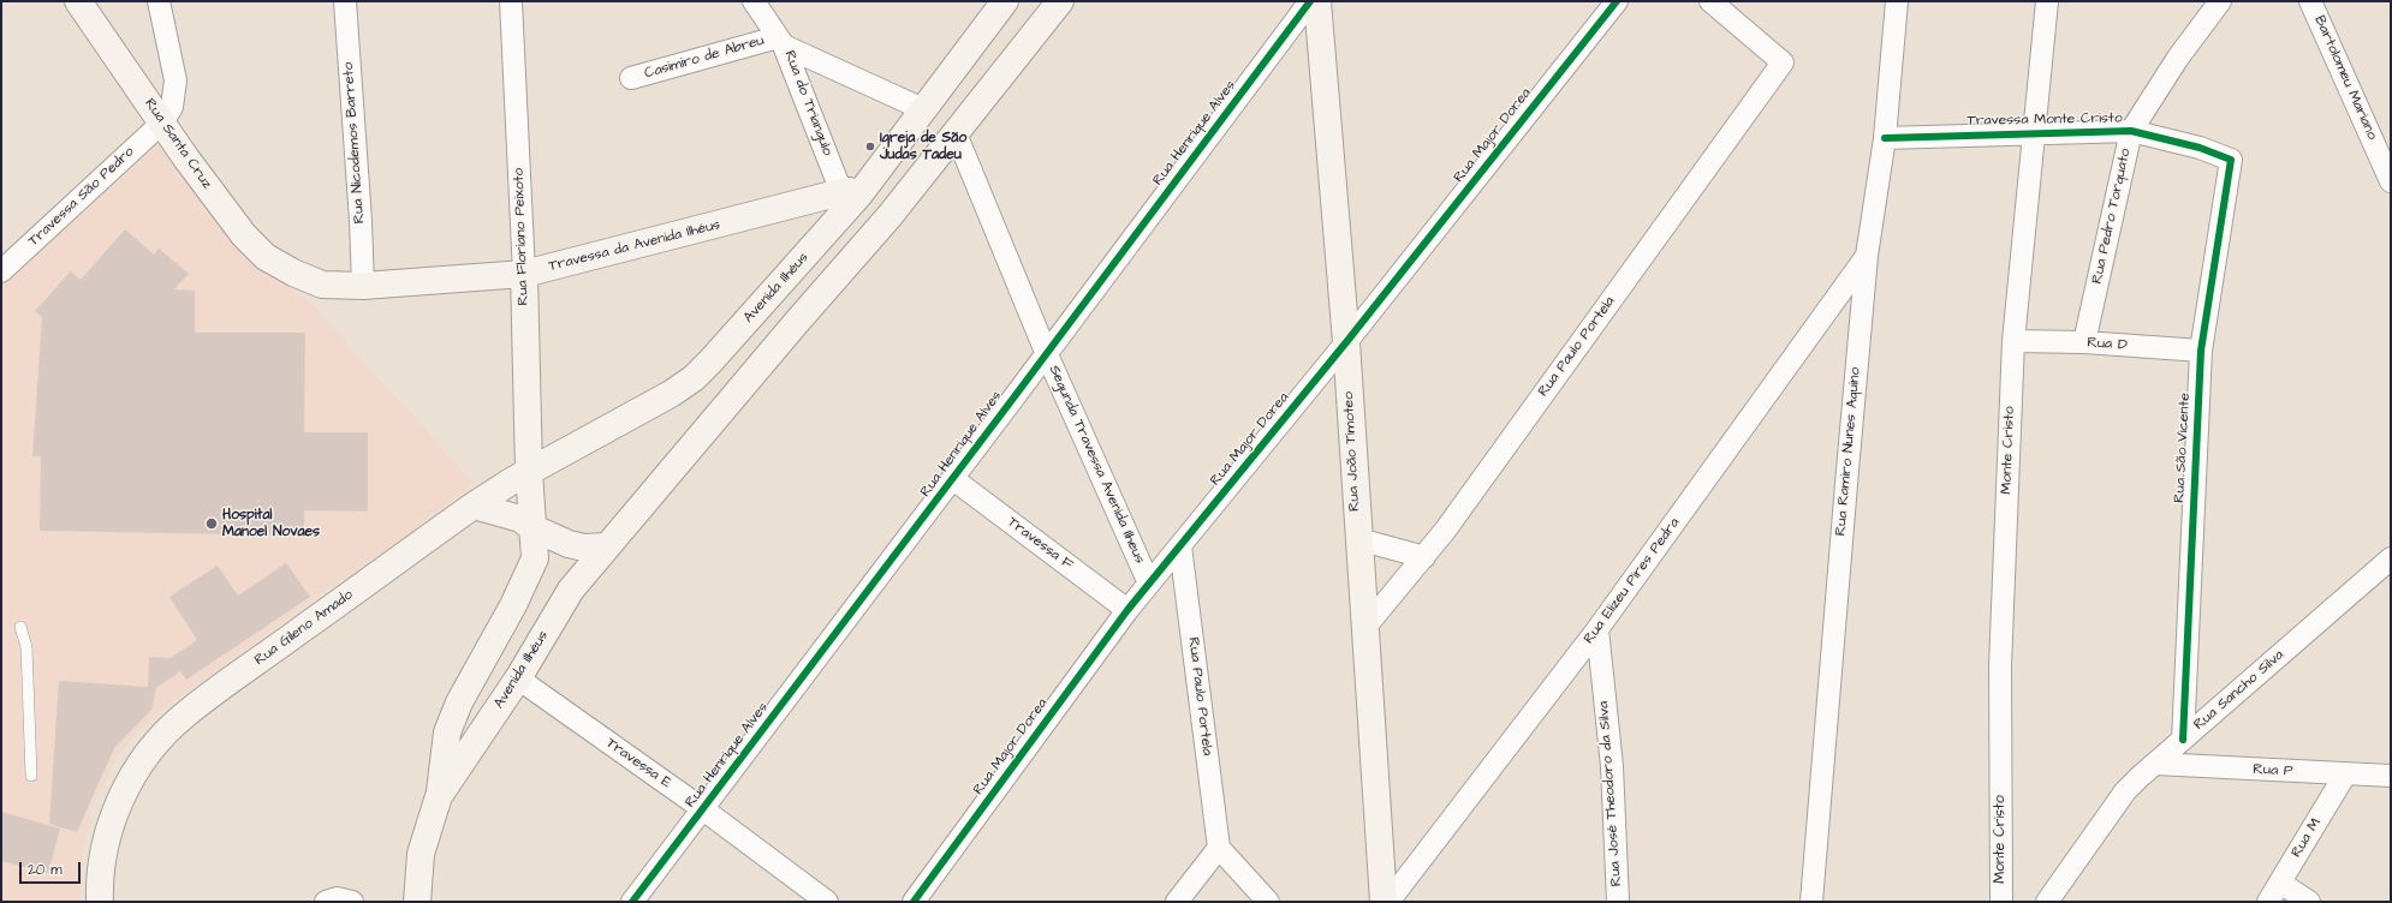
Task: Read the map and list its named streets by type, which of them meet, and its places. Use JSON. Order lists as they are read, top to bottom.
{
  "streets": {
    "main road": [
      "Rua Santa Cruz",
      "Rua Floriano Peixoto",
      "Travessa da Avenida Ilhéus",
      "Avenida Ilhéus",
      "Rua João Timoteo",
      "Rua Gileno Amado"
    ],
    "street": [
      "Casimiro de Abreu",
      "Bartolomeu Mariano",
      "Rua do Triangulo",
      "Travessa Monte Cristo",
      "Rua Henrique Alves",
      "Rua Major Dorea",
      "Rua Nicodemos Barreto",
      "Travessa São Pedro",
      "Rua Pedro Torquato",
      "Rua D",
      "Rua Paulo Portela",
      "Rua São Vicente",
      "Monte Cristo",
      "Rua Ramiro Nunes Aquino",
      "Segunda Travessa Avenida Ilheus",
      "Travessa F",
      "Rua Elizeu Pires Pedra",
      "Rua Sancho Silva",
      "Travessa E",
      "Rua P",
      "Rua José Theodoro da Silva",
      "Rua M"
    ]
  },
  "crossings": [
    ["Casimiro de Abreu", "Rua do Triangulo"],
    ["Rua do Triangulo", "Travessa da Avenida Ilhéus"],
    ["Rua do Triangulo", "Avenida Ilhéus"],
    ["Travessa Monte Cristo", "Rua Pedro Torquato"],
    ["Travessa Monte Cristo", "Rua São Vicente"],
    ["Travessa Monte Cristo", "Monte Cristo"],
    ["Travessa Monte Cristo", "Rua Ramiro Nunes Aquino"],
    ["Rua Henrique Alves", "Segunda Travessa Avenida Ilheus"],
    ["Rua Henrique Alves", "Travessa F"],
    ["Rua Henrique Alves", "Travessa E"],
    ["Rua Major Dorea", "Rua Paulo Portela"],
    ["Rua Major Dorea", "Rua João Timoteo"],
    ["Rua Major Dorea", "Segunda Travessa Avenida Ilheus"],
    ["Rua Major Dorea", "Travessa F"],
    ["Rua Nicodemos Barreto", "Travessa da Avenida Ilhéus"],
    ["Rua Santa Cruz", "Travessa São Pedro"],
    ["Rua Santa Cruz", "Travessa da Avenida Ilhéus"],
    ["Rua Pedro Torquato", "Rua D"],
    ["Rua Floriano Peixoto", "Travessa da Avenida Ilhéus"],
    ["Rua Floriano Peixoto", "Avenida Ilhéus"],
    ["Rua Floriano Peixoto", "Rua Gileno Amado"],
    ["Travessa da Avenida Ilhéus", "Avenida Ilhéus"],
    ["Avenida Ilhéus", "Segunda Travessa Avenida Ilheus"],
    ["Avenida Ilhéus", "Rua Gileno Amado"],
    ["Avenida Ilhéus", "Travessa E"],
    ["Rua D", "Rua São Vicente"],
    ["Rua D", "Monte Cristo"],
    ["Rua Paulo Portela", "Rua João Timoteo"],
    ["Rua São Vicente", "Rua Sancho Silva"],
    ["Rua Ramiro Nunes Aquino", "Rua Elizeu Pires Pedra"],
    ["Rua Elizeu Pires Pedra", "Rua José Theodoro da Silva"],
    ["Rua Sancho Silva", "Rua P"],
    ["Rua P", "Rua M"]
  ],
  "places": ["Igreja de São Judas Tadeu", "Hospital Manoel Novaes"],
  "scale_bar": "20 m"
}
